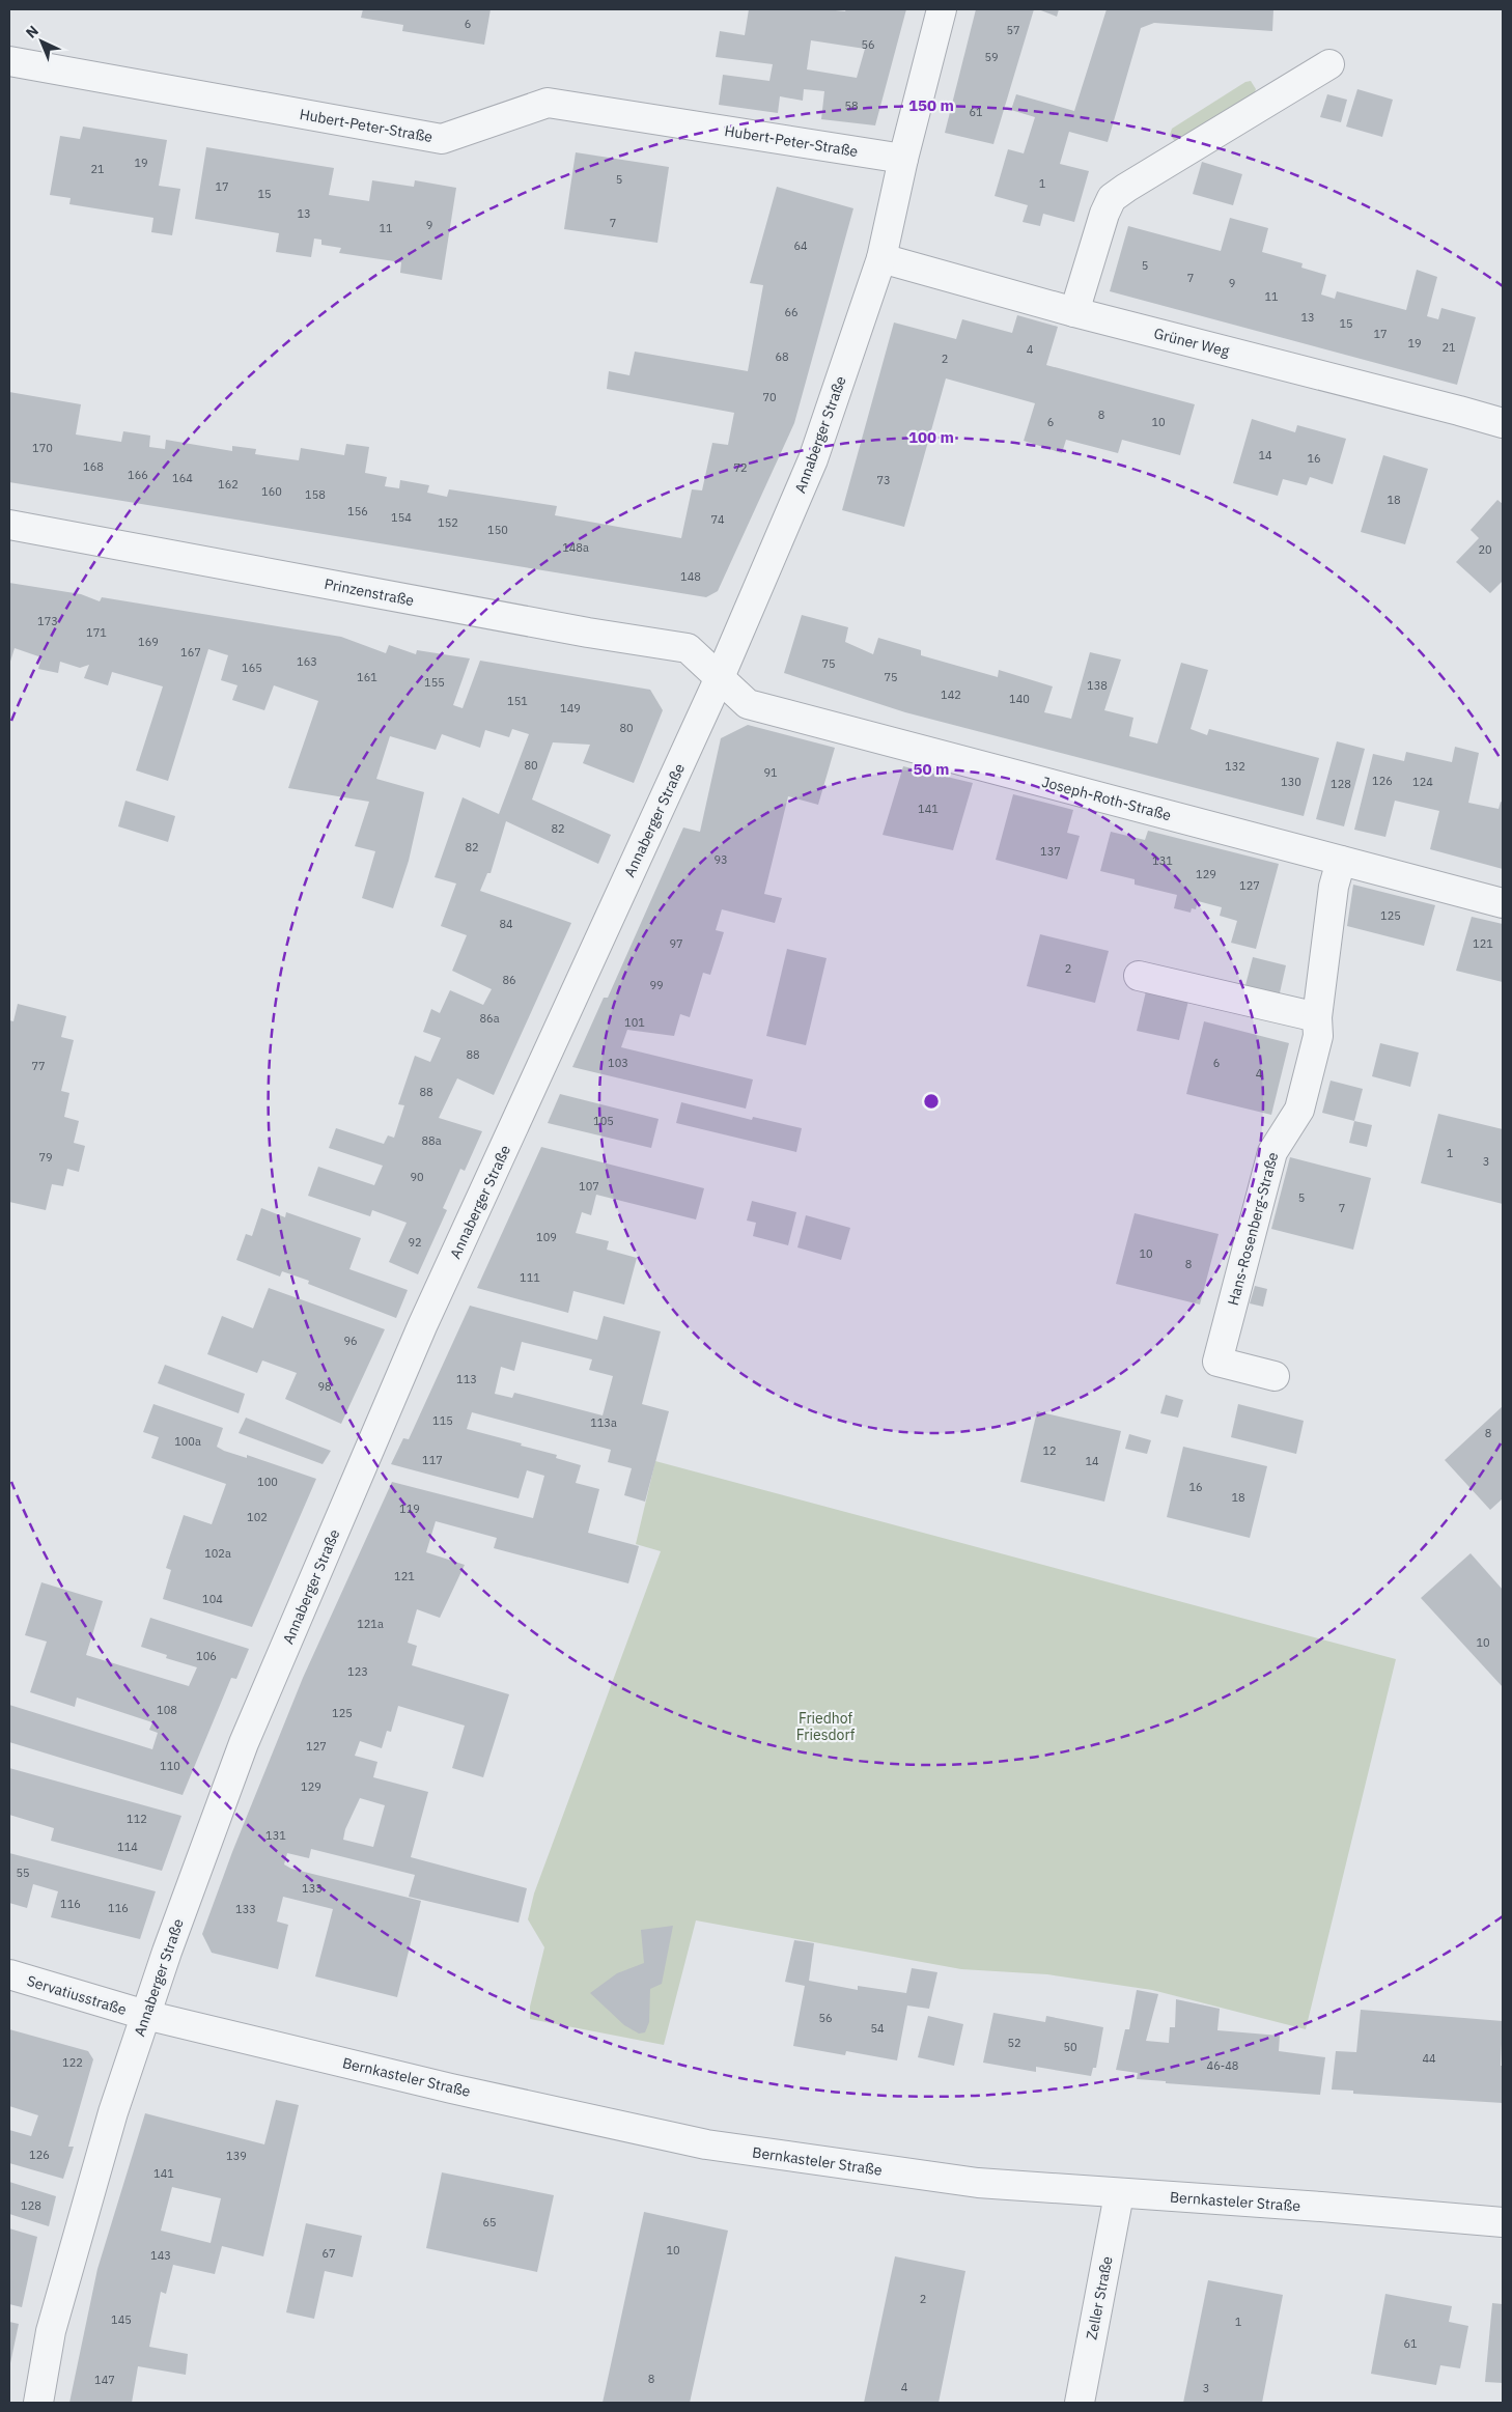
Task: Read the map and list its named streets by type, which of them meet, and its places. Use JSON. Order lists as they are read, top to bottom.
{
  "streets": {
    "street": [
      "Hubert-Peter-Straße",
      "Grüner Weg",
      "Annaberger Straße",
      "Prinzenstraße",
      "Joseph-Roth-Straße",
      "Hans-Rosenberg-Straße",
      "Servatiusstraße",
      "Bernkasteler Straße",
      "Zeller Straße"
    ]
  },
  "crossings": [
    ["Hubert-Peter-Straße", "Annaberger Straße"],
    ["Grüner Weg", "Annaberger Straße"],
    ["Annaberger Straße", "Prinzenstraße"],
    ["Annaberger Straße", "Joseph-Roth-Straße"],
    ["Annaberger Straße", "Servatiusstraße"],
    ["Annaberger Straße", "Bernkasteler Straße"],
    ["Prinzenstraße", "Joseph-Roth-Straße"],
    ["Joseph-Roth-Straße", "Hans-Rosenberg-Straße"],
    ["Servatiusstraße", "Bernkasteler Straße"],
    ["Bernkasteler Straße", "Zeller Straße"]
  ],
  "parks": ["Friedhof Friesdorf"],
  "house_numbers": [
    "6",
    "57",
    "56",
    "59",
    "58",
    "61",
    "19",
    "21",
    "5",
    "1",
    "17",
    "15",
    "13",
    "7",
    "9",
    "11",
    "64",
    "5",
    "7",
    "9",
    "11",
    "66",
    "13",
    "15",
    "17",
    "19",
    "21",
    "4",
    "68",
    "2",
    "70",
    "8",
    "6",
    "10",
    "170",
    "14",
    "16",
    "168",
    "72",
    "166",
    "164",
    "73",
    "162",
    "160",
    "158",
    "18",
    "156",
    "154",
    "74",
    "152",
    "150",
    "148a",
    "20",
    "148",
    "173",
    "171",
    "169",
    "167",
    "163",
    "75",
    "165",
    "161",
    "75",
    "155",
    "138",
    "142",
    "140",
    "151",
    "149",
    "80",
    "80",
    "132",
    "91",
    "126",
    "130",
    "124",
    "128",
    "141",
    "82",
    "82",
    "137",
    "93",
    "131",
    "129",
    "127",
    "125",
    "84",
    "97",
    "121",
    "2",
    "86",
    "99",
    "86a",
    "101",
    "88",
    "103",
    "6",
    "77",
    "4",
    "88",
    "105",
    "88a",
    "1",
    "79",
    "3",
    "90",
    "107",
    "5",
    "7",
    "109",
    "92",
    "10",
    "8",
    "111",
    "96",
    "113",
    "98",
    "115",
    "113a",
    "8",
    "100a",
    "12",
    "117",
    "14",
    "100",
    "16",
    "18",
    "119",
    "102",
    "102a",
    "121",
    "104",
    "121a",
    "10",
    "106",
    "123",
    "108",
    "125",
    "127",
    "110",
    "129",
    "112",
    "131",
    "114",
    "55",
    "133",
    "116",
    "116",
    "133",
    "56",
    "54",
    "52",
    "50",
    "44",
    "122",
    "46-48",
    "126",
    "139",
    "141",
    "128",
    "65",
    "10",
    "67",
    "143",
    "2",
    "145",
    "1",
    "61",
    "8",
    "147",
    "4",
    "3"
  ],
  "north": "top left",
  "rings": ["150 m", "100 m", "50 m"]
}
